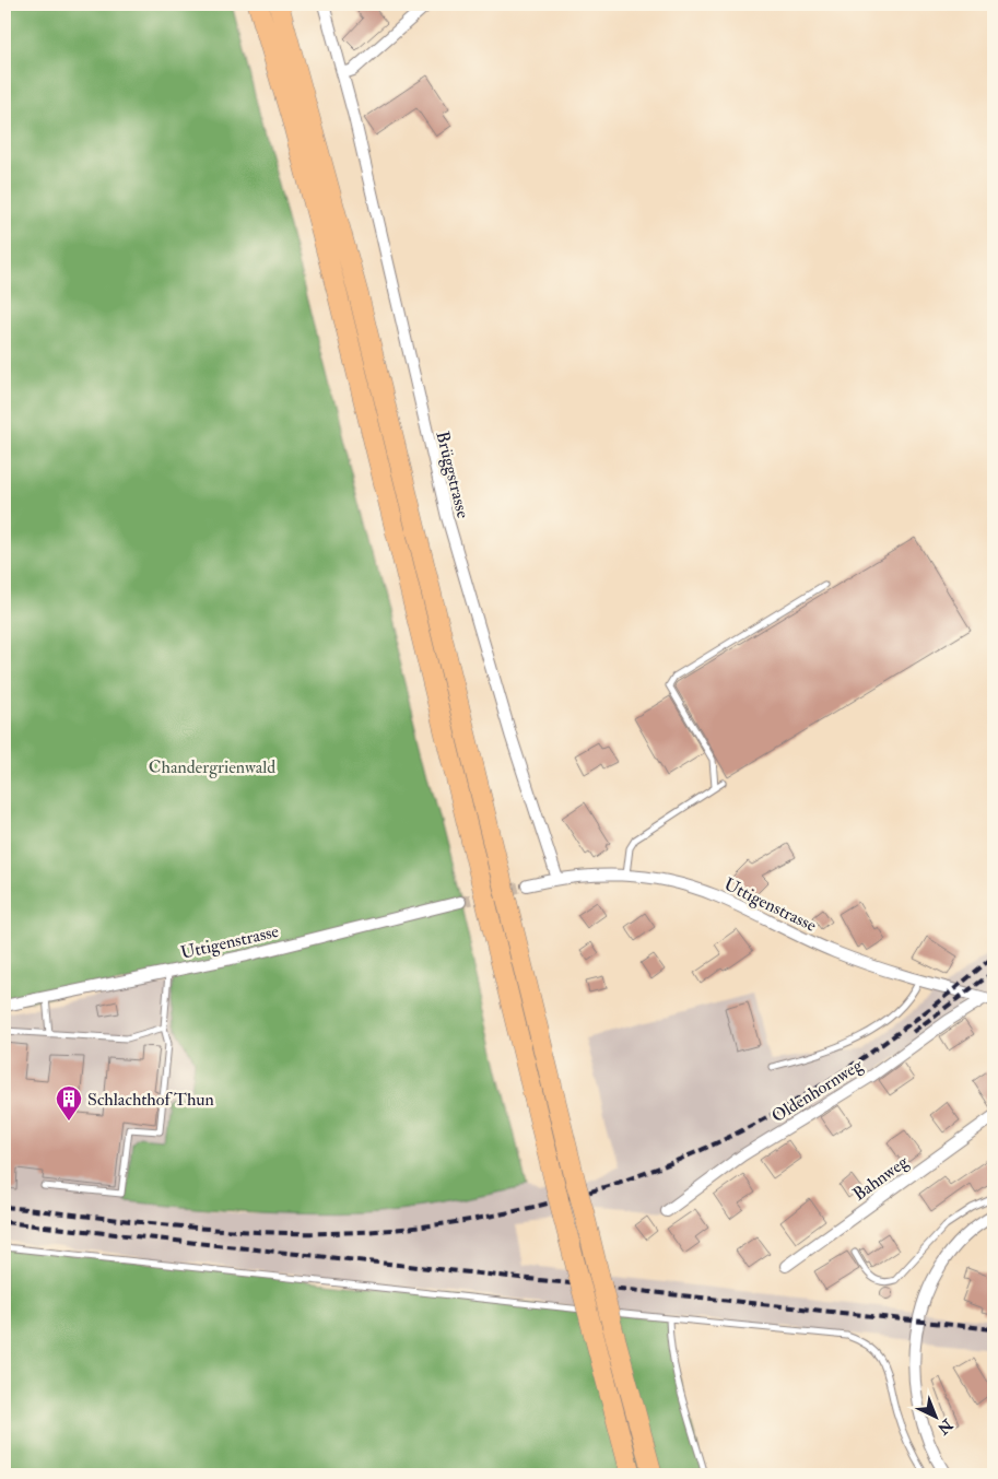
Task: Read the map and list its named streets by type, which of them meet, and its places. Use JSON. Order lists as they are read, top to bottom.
{
  "streets": {
    "street": [
      "Brüggstrasse",
      "Uttigenstrasse",
      "Oldenhornweg",
      "Bahnweg"
    ]
  },
  "crossings": [
    ["Brüggstrasse", "Uttigenstrasse"],
    ["Uttigenstrasse", "Oldenhornweg"]
  ],
  "parks": ["Chandergrienwald"],
  "places": {
    "building": ["Schlachthof Thun"]
  },
  "north": "bottom right"
}
